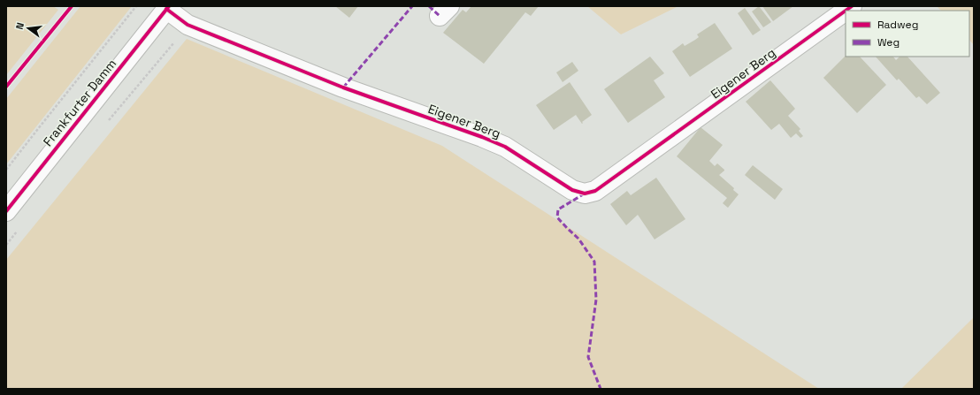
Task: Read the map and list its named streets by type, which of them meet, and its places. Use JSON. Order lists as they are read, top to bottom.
{
  "streets": {
    "street": ["Eigener Berg", "Frankfurter Damm"]
  },
  "crossings": [
    ["Eigener Berg", "Frankfurter Damm"]
  ],
  "legend": ["Radweg", "Weg"],
  "north": "left"
}
